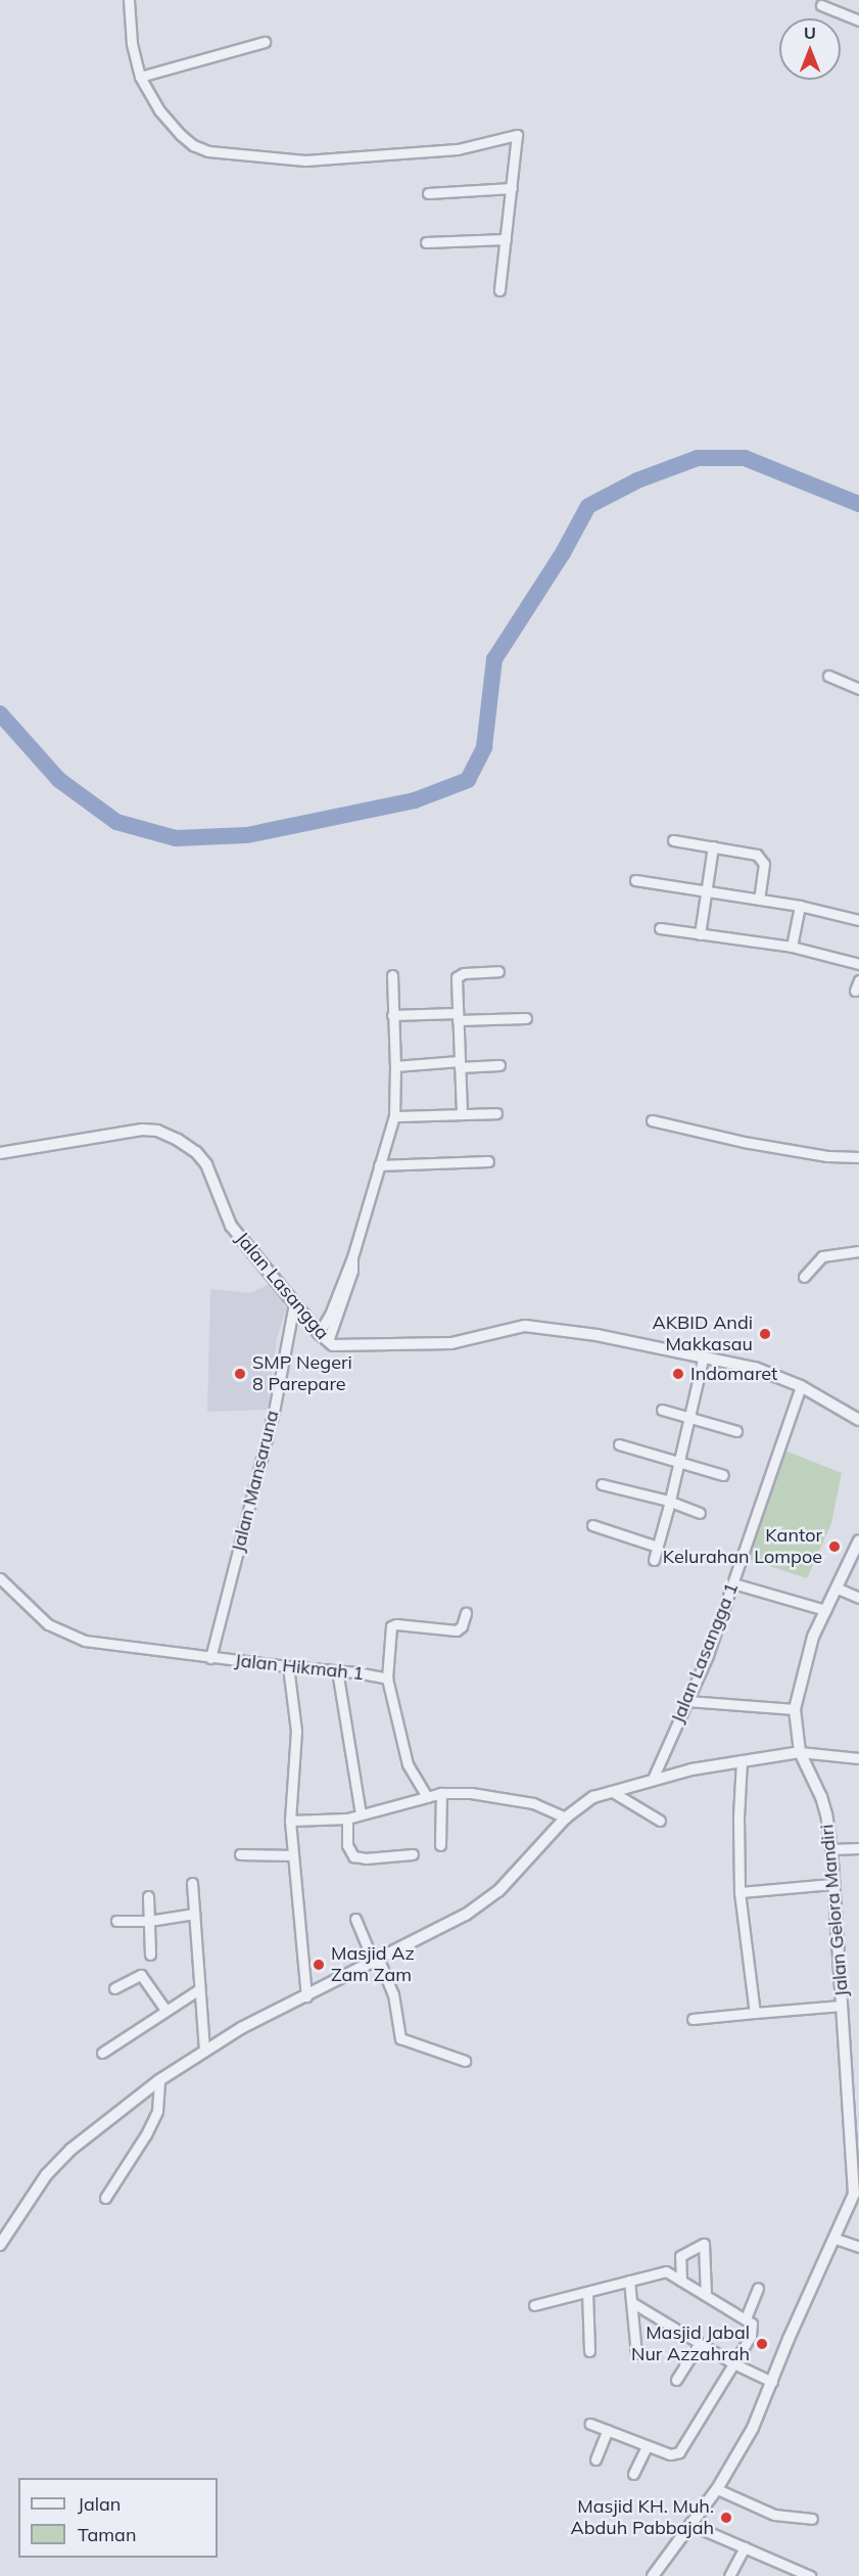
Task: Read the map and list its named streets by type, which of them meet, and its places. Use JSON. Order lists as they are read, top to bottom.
{
  "streets": {
    "street": [
      "Jalan Lasangga",
      "Jalan Mansaruna",
      "Jalan Lasangga 1",
      "Jalan Hikmah 1",
      "Jalan Gelora Mandiri"
    ]
  },
  "crossings": [
    ["Jalan Lasangga", "Jalan Mansaruna"],
    ["Jalan Lasangga", "Jalan Lasangga 1"],
    ["Jalan Mansaruna", "Jalan Hikmah 1"]
  ],
  "places": [
    "AKBID Andi Makkasau",
    "SMP Negeri 8 Parepare",
    "Indomaret",
    "Kantor Kelurahan Lompoe",
    "Masjid Az Zam Zam",
    "Masjid Jabal Nur Azzahrah",
    "Masjid KH. Muh. Abduh Pabbajah"
  ],
  "legend": ["Jalan", "Taman"],
  "north": "top"
}
